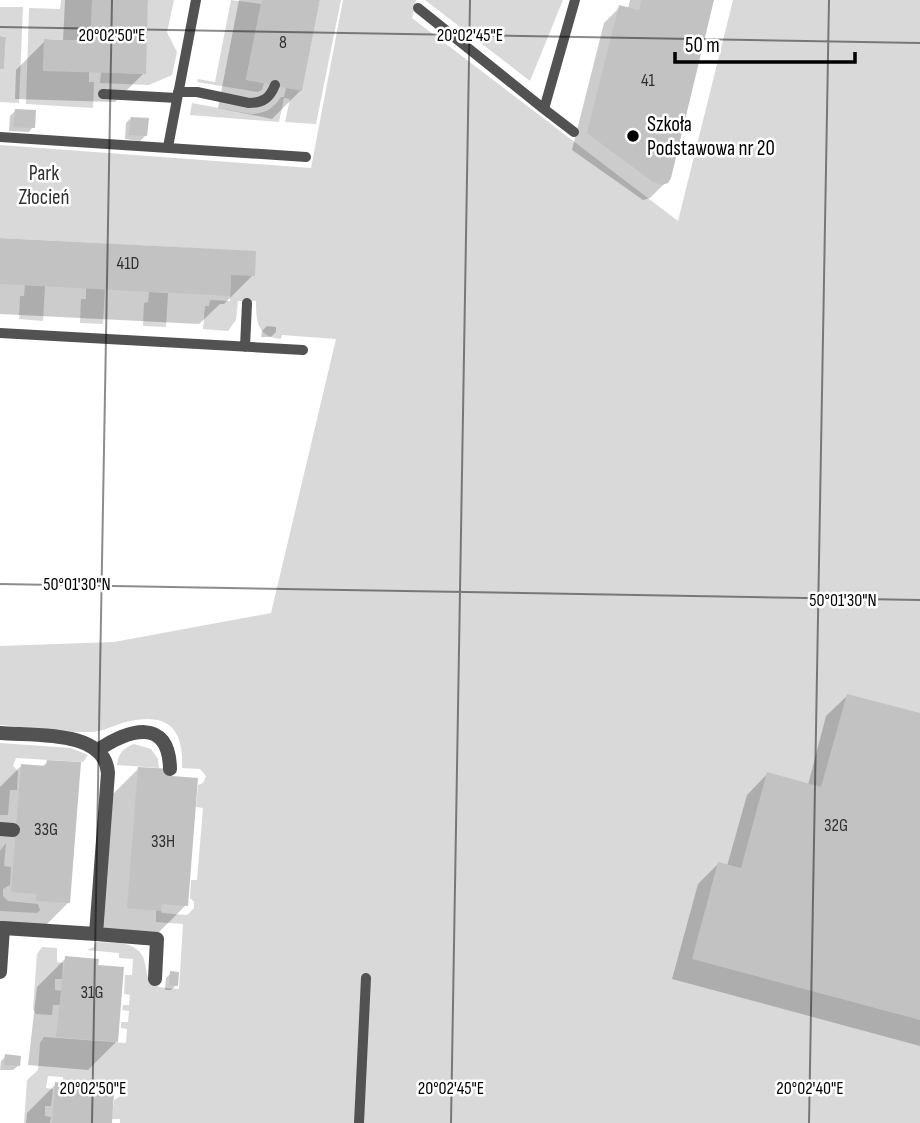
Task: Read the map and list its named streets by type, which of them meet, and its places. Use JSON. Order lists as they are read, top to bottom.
{
  "parks": ["Park Złocień"],
  "places": ["Szkoła Podstawowa nr 20"],
  "house_numbers": [
    "8",
    "41",
    "41D",
    "32G",
    "33G",
    "33H",
    "31G"
  ],
  "scale_bar": "50 m",
  "coordinates": [
    "20°02'50\"E",
    "20°02'45\"E",
    "50°01'30\"N",
    "20°02'40\"E"
  ]
}
